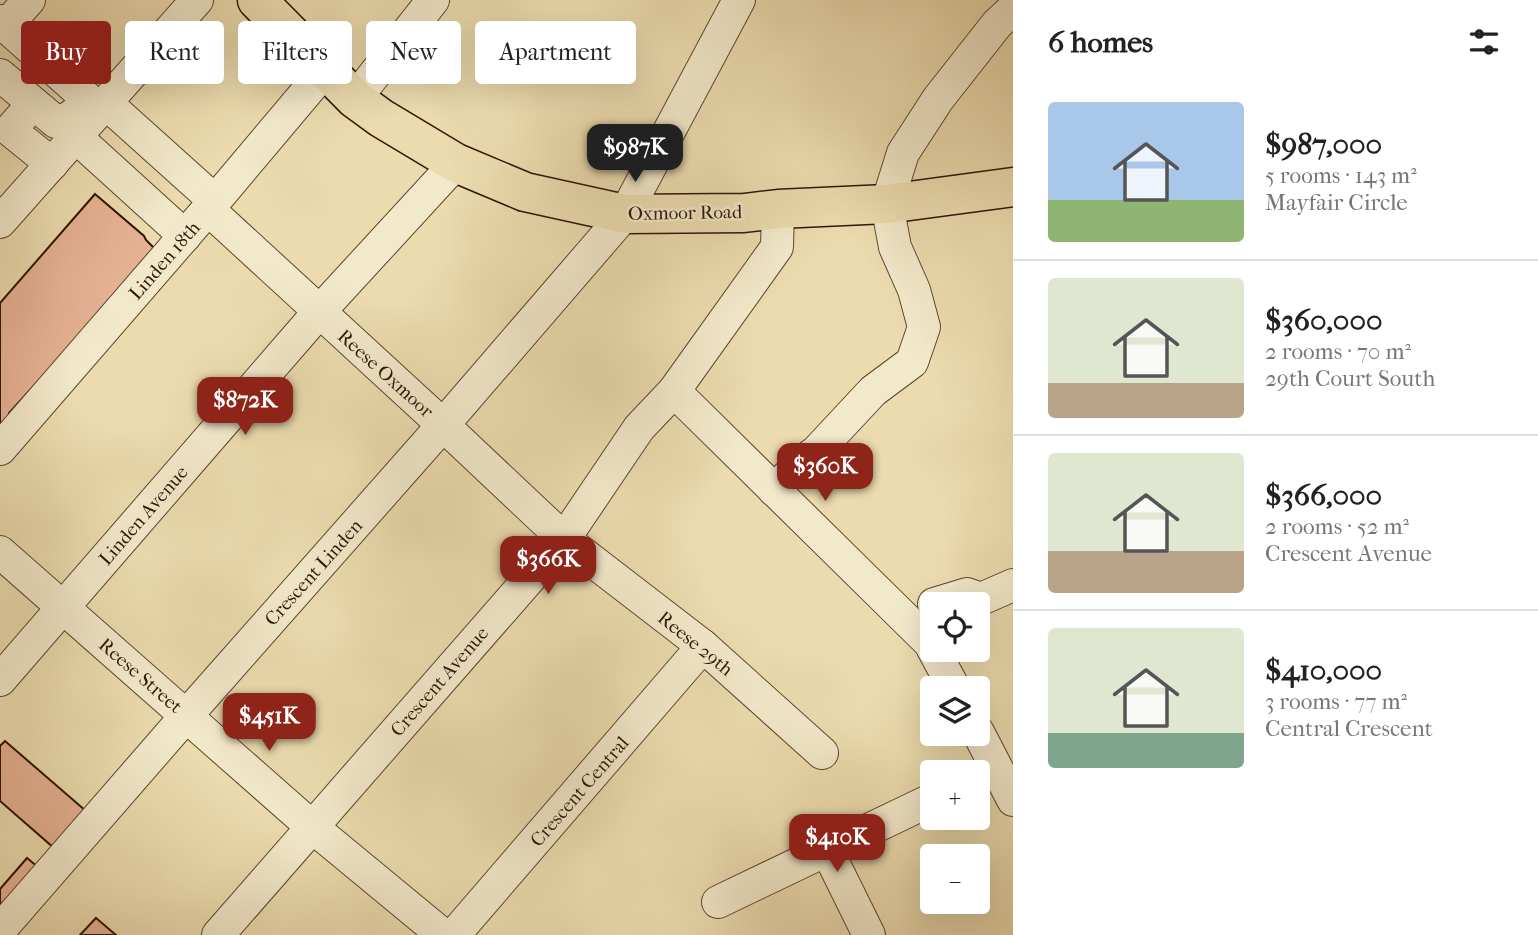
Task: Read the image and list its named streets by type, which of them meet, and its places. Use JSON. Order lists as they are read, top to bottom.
{
  "streets": {
    "main road": ["Oxmoor Road"],
    "street": [
      "Linden 18th",
      "Reese Oxmoor",
      "Linden Avenue",
      "Crescent Linden",
      "Reese 29th",
      "Reese Street",
      "Crescent Avenue",
      "Crescent Central"
    ]
  },
  "crossings": [
    ["Oxmoor Road", "Linden Avenue"],
    ["Oxmoor Road", "Crescent Linden"],
    ["Oxmoor Road", "Crescent Avenue"],
    ["Linden 18th", "Reese Oxmoor"],
    ["Reese Oxmoor", "Linden Avenue"],
    ["Reese Oxmoor", "Crescent Linden"],
    ["Reese Oxmoor", "Reese 29th"],
    ["Reese Oxmoor", "Crescent Avenue"],
    ["Linden Avenue", "Reese Street"],
    ["Crescent Linden", "Reese Street"],
    ["Reese 29th", "Crescent Avenue"],
    ["Reese 29th", "Crescent Central"],
    ["Reese Street", "Crescent Avenue"]
  ],
  "page": {
    "heading": "6 homes",
    "chip": [
      "Buy",
      "Rent",
      "Filters",
      "New",
      "Apartment"
    ],
    "list": [
      {
        "name": "$987,000",
        "note": "5 rooms · 143 m² · Mayfair Circle"
      },
      {
        "name": "$360,000",
        "note": "2 rooms · 70 m² · 29th Court South"
      },
      {
        "name": "$366,000",
        "note": "2 rooms · 52 m² · Crescent Avenue"
      },
      {
        "name": "$410,000",
        "note": "3 rooms · 77 m² · Central Crescent"
      }
    ],
    "price": [
      "$987K",
      "$872K",
      "$360K",
      "$366K",
      "$451K",
      "$410K"
    ],
    "map_buttons": ["+", "−"]
  }
}
